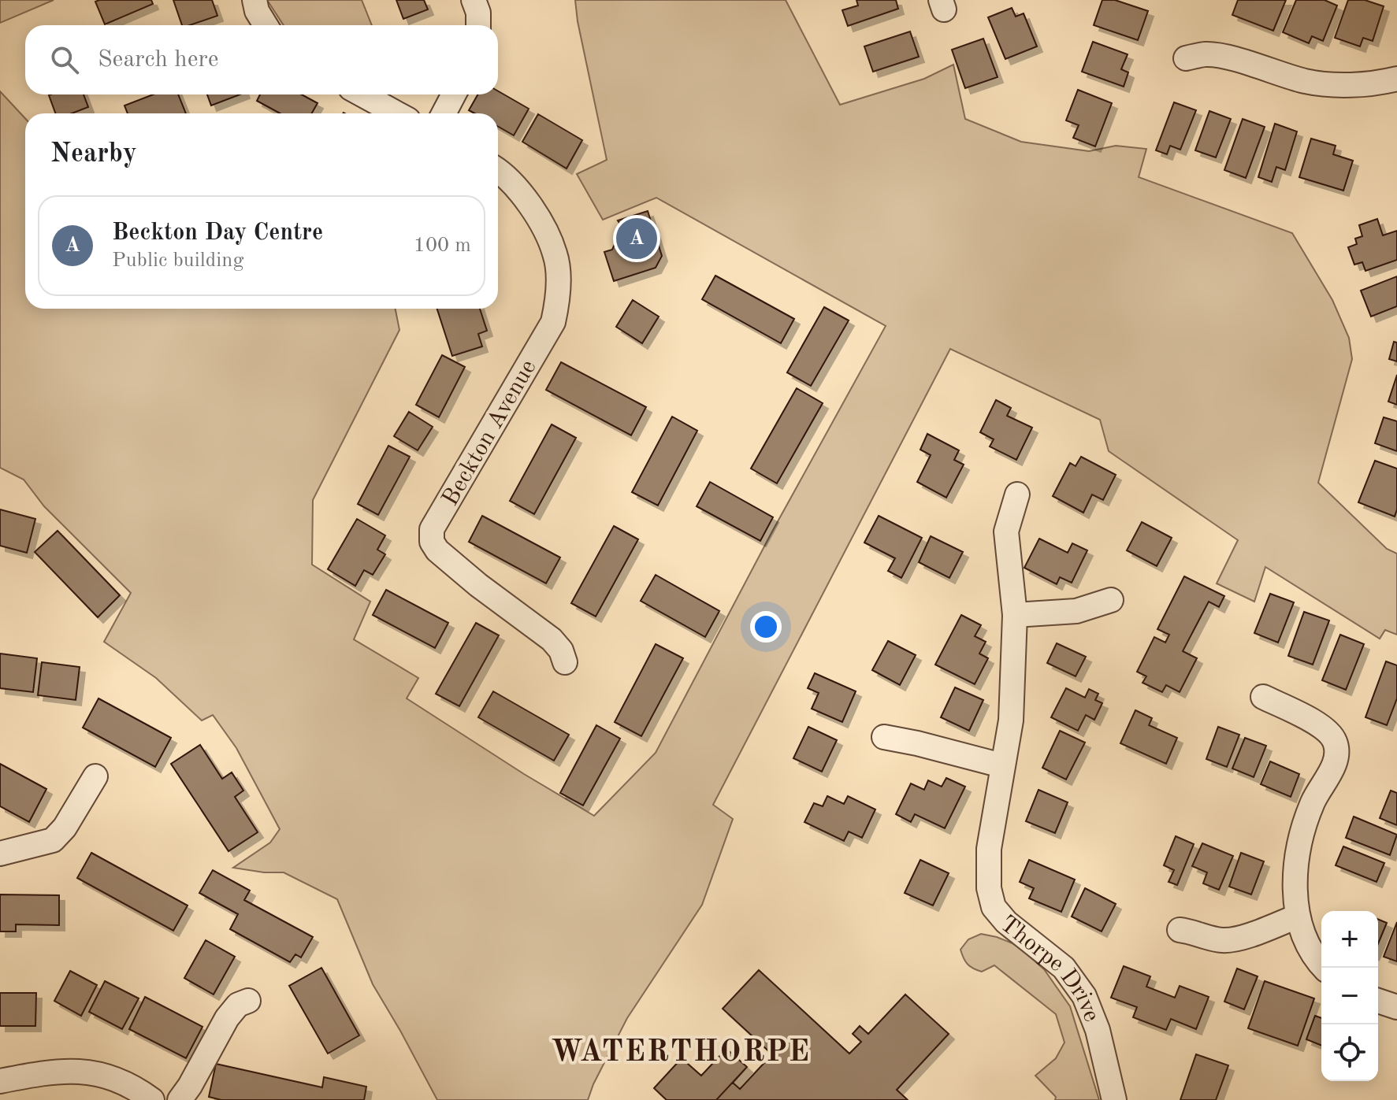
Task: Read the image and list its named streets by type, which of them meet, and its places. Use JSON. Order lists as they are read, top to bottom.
{
  "streets": {
    "street": ["Beckton Avenue", "Thorpe Drive"]
  },
  "districts": ["WATERTHORPE"],
  "page": {
    "search": "Search here",
    "heading": "Nearby",
    "list": [
      {
        "mark": "A",
        "name": "Beckton Day Centre",
        "note": "Public building",
        "value": "100 m"
      }
    ],
    "pins": "A",
    "map_buttons": ["+", "−"]
  }
}
